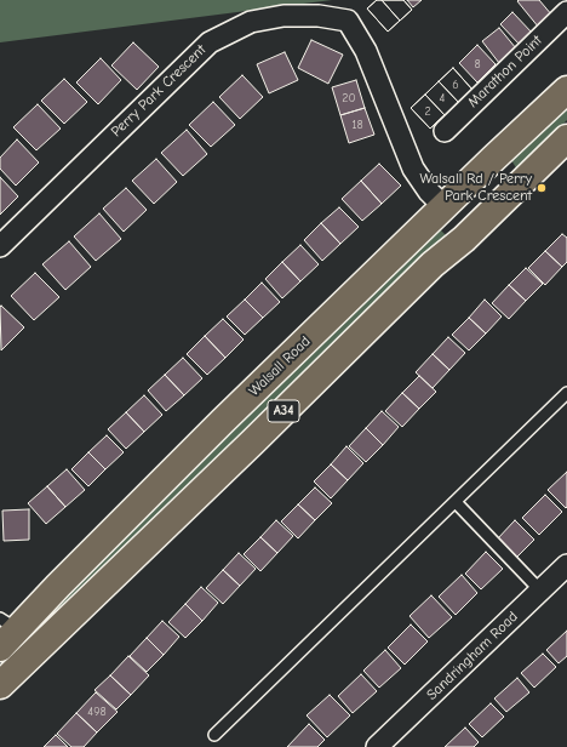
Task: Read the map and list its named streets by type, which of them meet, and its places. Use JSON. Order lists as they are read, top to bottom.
{
  "streets": {
    "highway": ["Walsall Road", "A34"],
    "street": ["Marathon Point", "Perry Park Crescent", "Sandringham Road"]
  },
  "crossings": [
    ["Perry Park Crescent", "Walsall Road"]
  ],
  "places": ["Walsall Rd / Perry Park Crescent"],
  "house_numbers": [
    "8",
    "6",
    "20",
    "4",
    "2",
    "18",
    "498"
  ]
}
